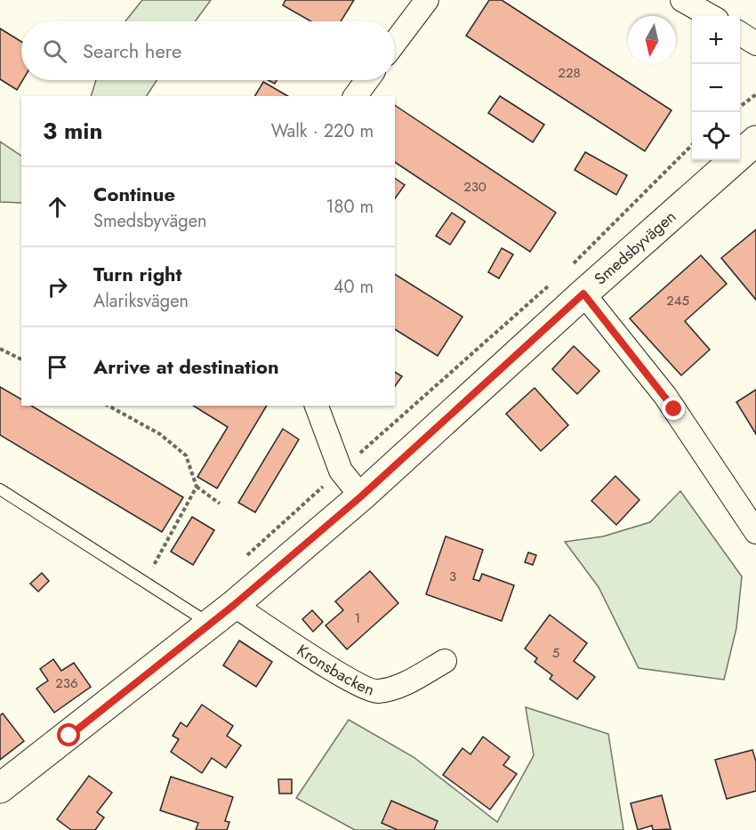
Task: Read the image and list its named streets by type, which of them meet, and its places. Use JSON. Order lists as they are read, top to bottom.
{
  "streets": {
    "main road": ["Smedsbyvägen"],
    "street": ["Kronsbacken"]
  },
  "crossings": [
    ["Smedsbyvägen", "Kronsbacken"]
  ],
  "house_numbers": [
    "228",
    "230",
    "245",
    "3",
    "1",
    "5",
    "236"
  ],
  "north": "bottom",
  "page": {
    "map_buttons": ["+", "−"],
    "search": "Search here",
    "heading": ["3 min", "Walk · 220 m"],
    "list": [
      ["Continue", "Smedsbyvägen", "180 m"],
      ["Turn right", "Alariksvägen", "40 m"],
      "Arrive at destination"
    ]
  }
}
